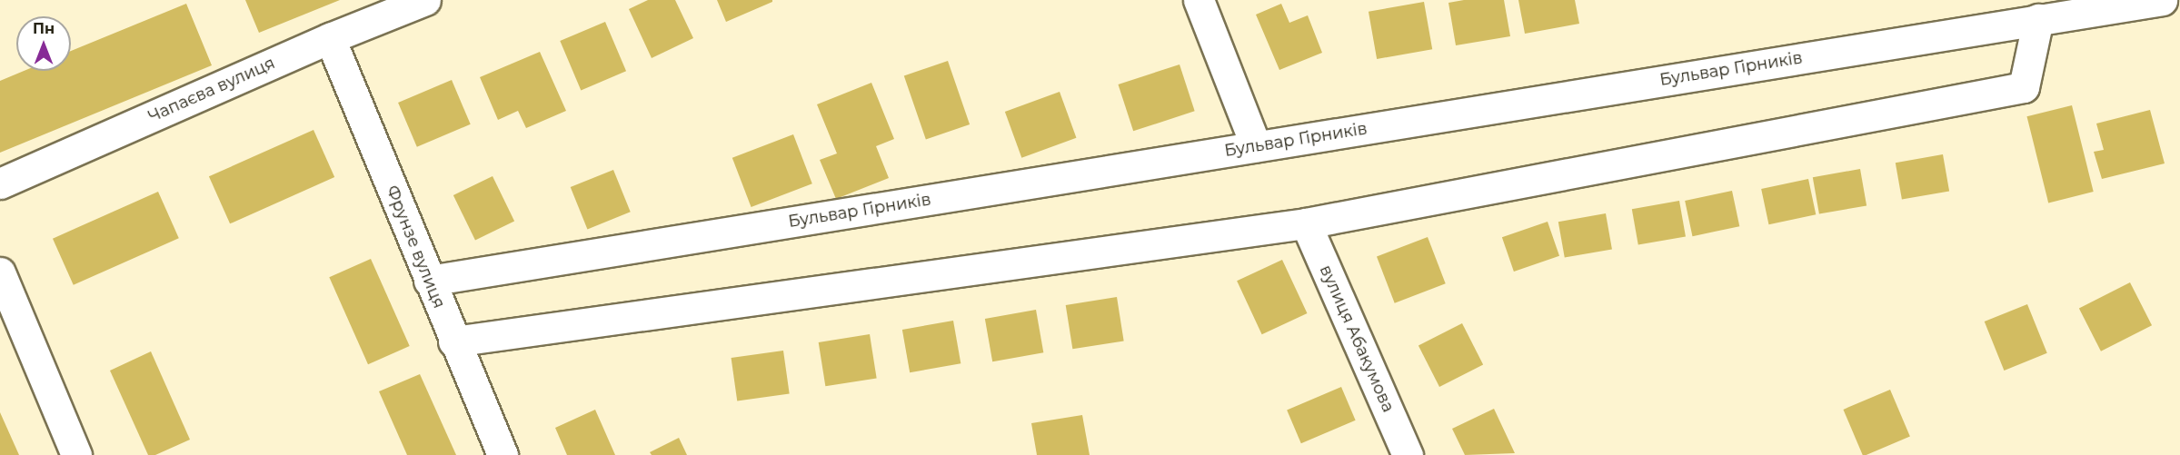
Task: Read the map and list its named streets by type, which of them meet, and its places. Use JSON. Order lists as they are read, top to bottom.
{
  "streets": {
    "street": [
      "Бульвар Гірників",
      "Чапаєва вулиця",
      "Фрунзе вулиця",
      "вулиця Абакумова"
    ]
  },
  "crossings": [
    ["Бульвар Гірників", "Фрунзе вулиця"],
    ["Чапаєва вулиця", "Фрунзе вулиця"]
  ],
  "north": "top"
}
